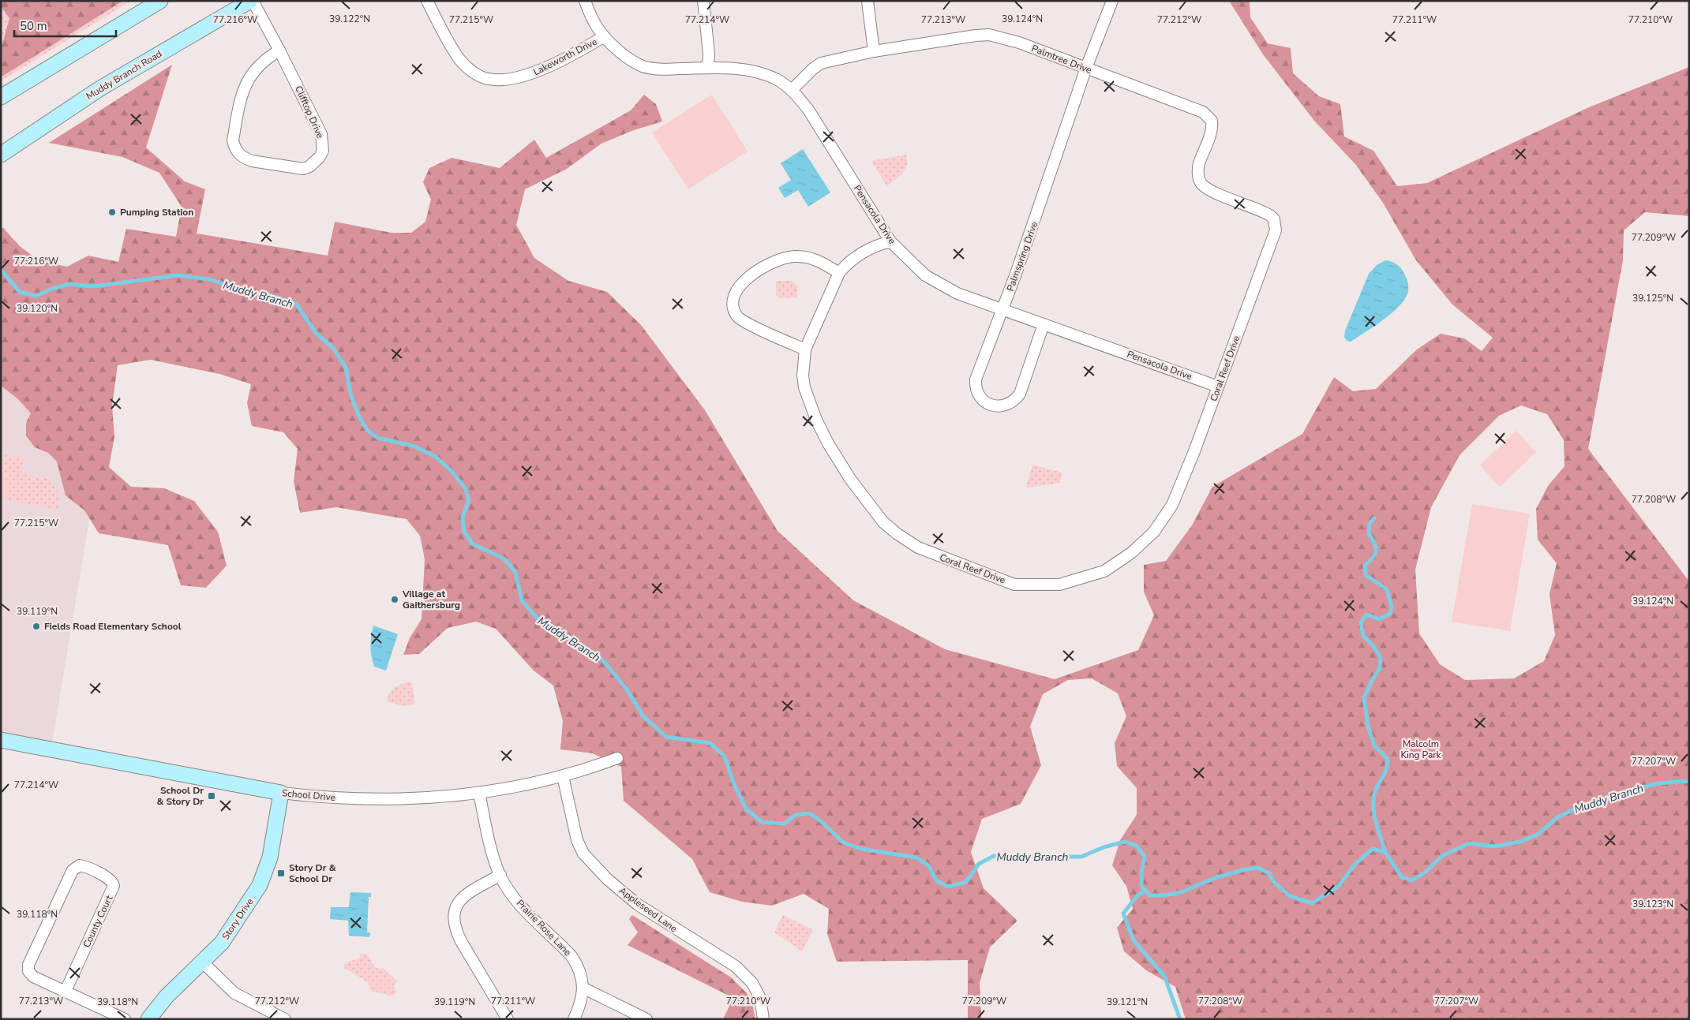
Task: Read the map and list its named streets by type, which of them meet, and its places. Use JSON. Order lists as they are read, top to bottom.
{
  "streets": {
    "street": [
      "Lakeworth Drive",
      "Palmtree Drive",
      "Muddy Branch Road",
      "Clifftop Drive",
      "Pensacola Drive",
      "Palmspring Drive",
      "Coral Reef Drive",
      "School Drive",
      "Appleseed Lane",
      "Story Drive",
      "County Court",
      "Prairie Rose Lane"
    ]
  },
  "crossings": [
    ["Lakeworth Drive", "Pensacola Drive"],
    ["Palmtree Drive", "Pensacola Drive"],
    ["Palmtree Drive", "Palmspring Drive"],
    ["Palmtree Drive", "Coral Reef Drive"],
    ["Muddy Branch Road", "Clifftop Drive"],
    ["Pensacola Drive", "Palmspring Drive"],
    ["Pensacola Drive", "Coral Reef Drive"],
    ["School Drive", "Appleseed Lane"],
    ["School Drive", "Story Drive"],
    ["School Drive", "Prairie Rose Lane"]
  ],
  "water": ["Muddy Branch"],
  "parks": ["Malcolm King Park"],
  "places": {
    "other": ["Pumping Station", "Village at Gaithersburg", "Fields Road Elementary School"],
    "transit": ["School Dr & Story Dr", "Story Dr & School Dr"]
  },
  "scale_bar": "50 m",
  "coordinates": [
    "39.124°N",
    "39.122°N",
    "77.216°W",
    "77.214°W",
    "77.213°W",
    "77.212°W",
    "77.211°W",
    "77.210°W",
    "77.215°W",
    "77.209°W",
    "39.125°N",
    "39.120°N",
    "77.208°W",
    "39.119°N",
    "77.207°W",
    "39.123°N",
    "39.118°N",
    "39.121°N"
  ]
}
